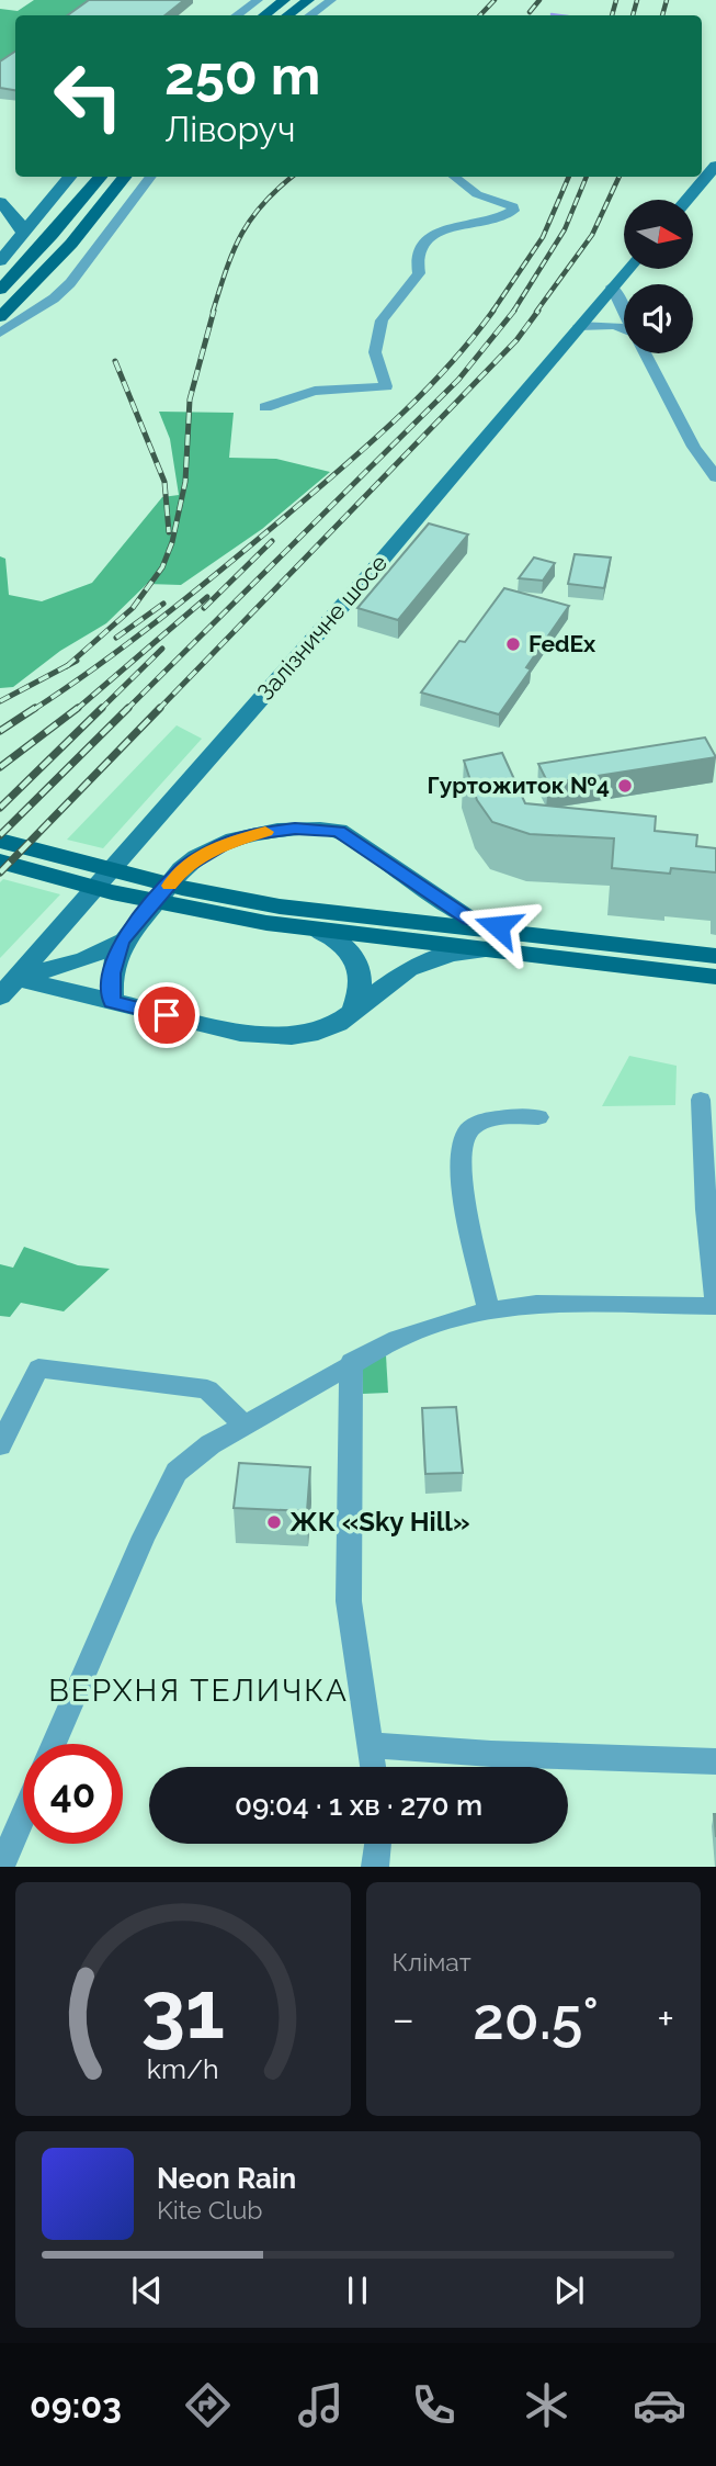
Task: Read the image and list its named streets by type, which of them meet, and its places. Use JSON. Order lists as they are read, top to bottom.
{
  "streets": {
    "street": ["Залізничне шосе"]
  },
  "districts": ["ВЕРХНЯ ТЕЛИЧКА"],
  "places": ["FedEx", "Гуртожиток №4", "ЖК «Sky Hill»"],
  "north": "right",
  "page": {
    "turn": ["250 m", "Ліворуч"],
    "limit": "40",
    "trip": "09:04 · 1 хв · 270 m",
    "tile": "Клімат",
    "heat": ["−", "20.5°", "+"],
    "song": ["Neon Rain", "Kite Club"],
    "tabs": "09:03",
    "gauge": ["31", "km/h"]
  }
}
